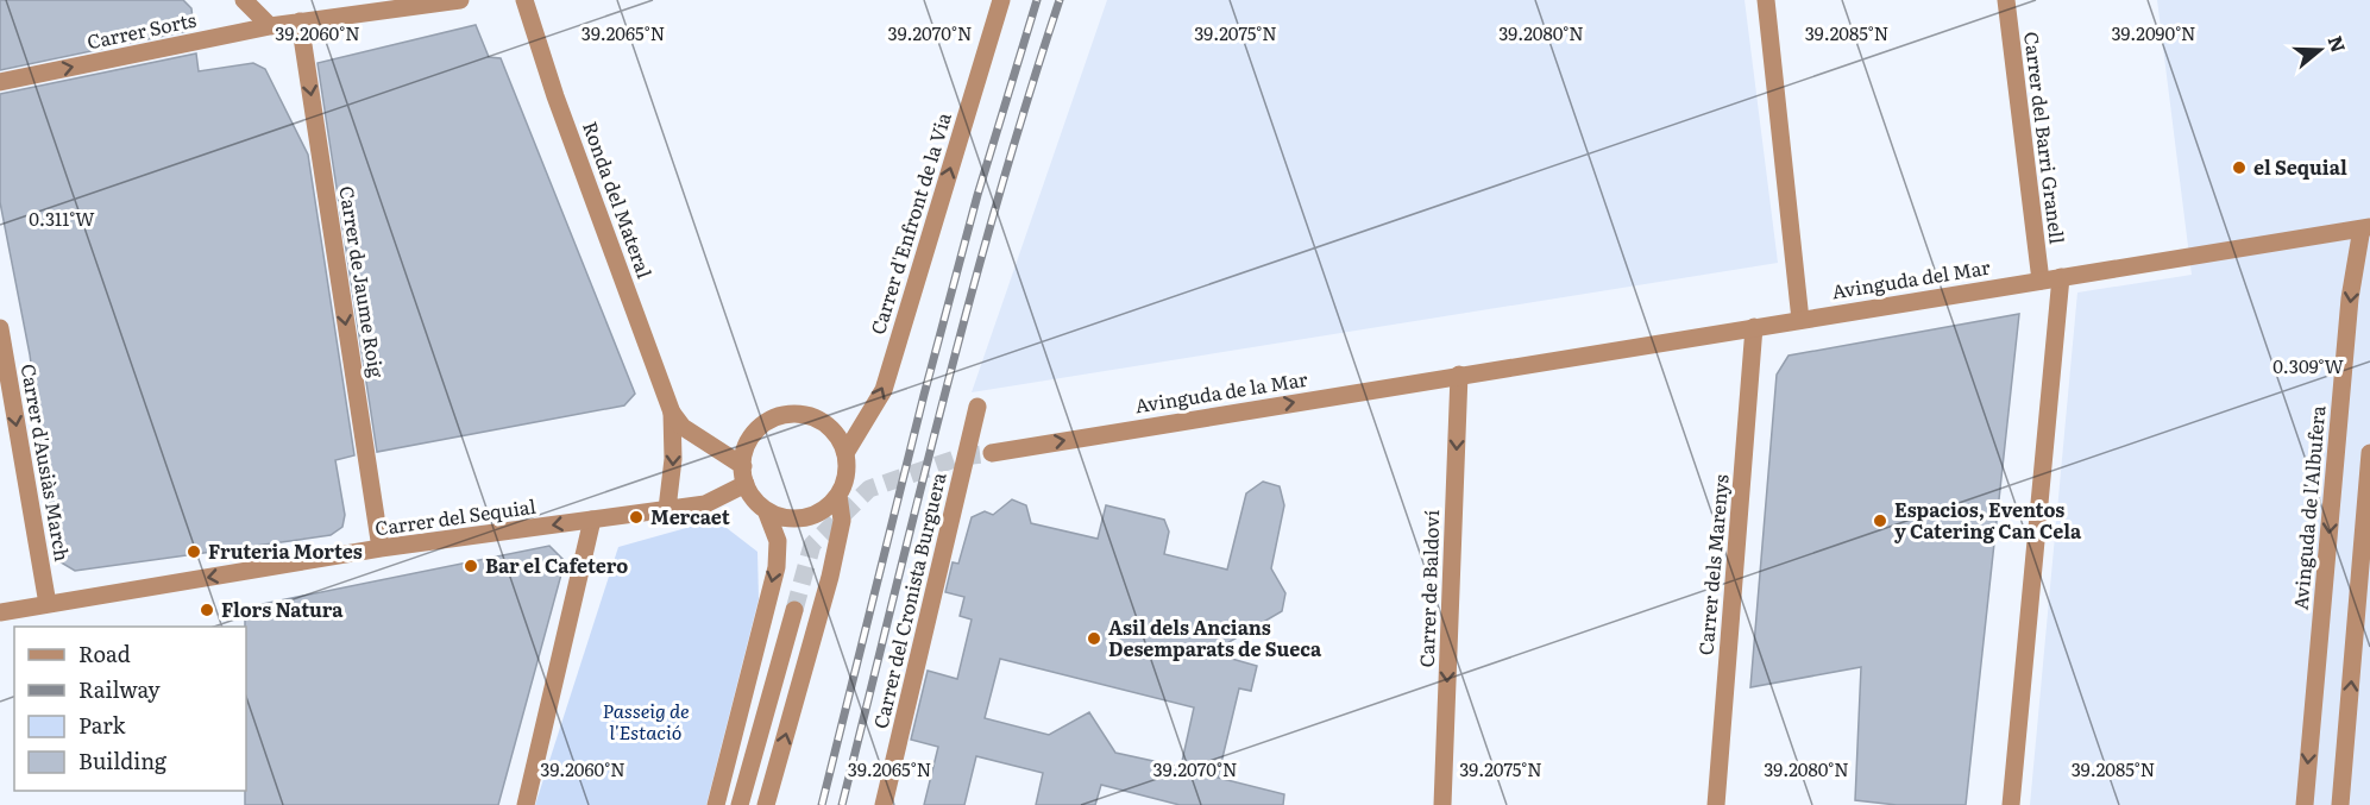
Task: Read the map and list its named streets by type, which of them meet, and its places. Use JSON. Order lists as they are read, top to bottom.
{
  "streets": {
    "street": [
      "Carrer Sorts",
      "Carrer del Barri Granell",
      "Ronda del Materal",
      "Carrer d'Enfront de la Via",
      "Avinguda del Mar",
      "Carrer de Jaume Roig",
      "Avinguda de la Mar",
      "Carrer d'Ausiàs March",
      "Avinguda de l'Albufera",
      "Carrer del Sequial",
      "Carrer dels Marenys",
      "Carrer de Baldoví",
      "Carrer del Cronista Burguera"
    ]
  },
  "crossings": [
    ["Carrer Sorts", "Carrer de Jaume Roig"],
    ["Carrer del Barri Granell", "Avinguda del Mar"],
    ["Ronda del Materal", "Carrer d'Enfront de la Via"],
    ["Ronda del Materal", "Carrer del Sequial"],
    ["Carrer d'Enfront de la Via", "Carrer del Sequial"],
    ["Avinguda del Mar", "Avinguda de la Mar"],
    ["Avinguda del Mar", "Avinguda de l'Albufera"],
    ["Avinguda del Mar", "Carrer dels Marenys"],
    ["Avinguda del Mar", "Carrer de Baldoví"],
    ["Carrer de Jaume Roig", "Carrer del Sequial"],
    ["Avinguda de la Mar", "Carrer de Baldoví"],
    ["Carrer d'Ausiàs March", "Carrer del Sequial"]
  ],
  "one_way": [
    "Carrer Sorts",
    "Carrer d'Enfront de la Via",
    "Carrer de Jaume Roig",
    "Avinguda de la Mar",
    "Carrer d'Ausiàs March",
    "Carrer del Sequial",
    "Carrer de Baldoví"
  ],
  "parks": ["Passeig de l'Estació"],
  "places": [
    "el Sequial",
    "Mercaet",
    "Espacios, Eventos y Catering Can Cela",
    "Fruteria Mortes",
    "Bar el Cafetero",
    "Flors Natura",
    "Asil dels Ancians Desemparats de Sueca"
  ],
  "legend": [
    "Road",
    "Railway",
    "Park",
    "Building"
  ],
  "north": "right",
  "coordinates": [
    "39.2060°N",
    "39.2065°N",
    "39.2070°N",
    "39.2075°N",
    "39.2080°N",
    "39.2085°N",
    "39.2090°N",
    "0.311°W",
    "0.309°W"
  ]
}
